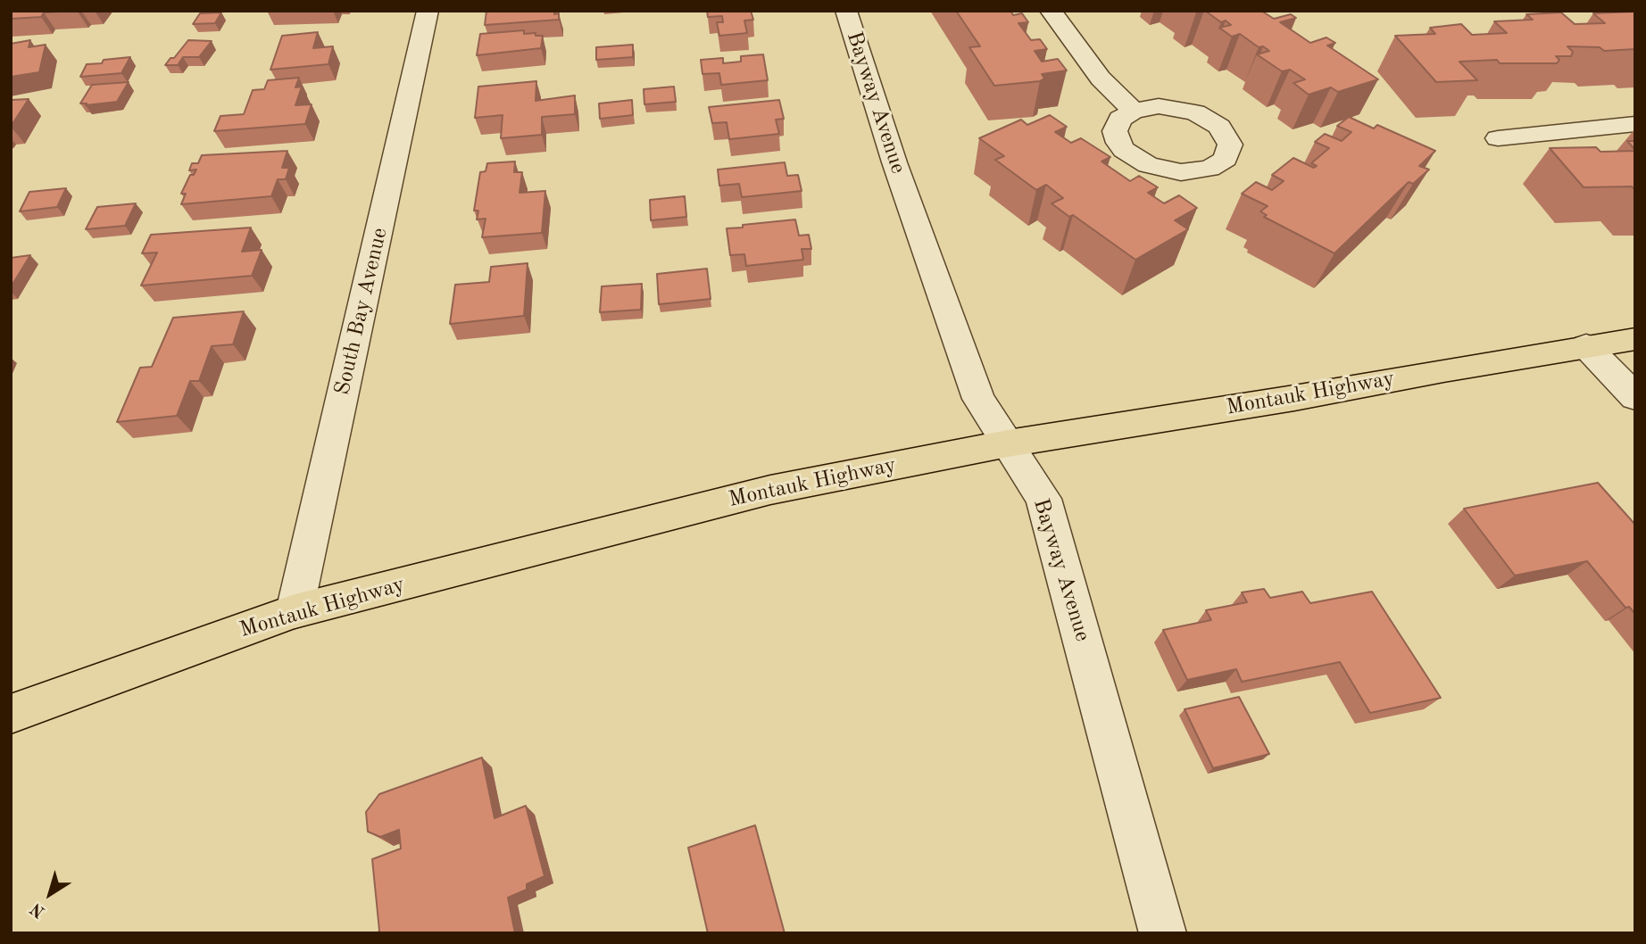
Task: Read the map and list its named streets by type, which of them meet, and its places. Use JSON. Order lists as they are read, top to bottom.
{
  "streets": {
    "main road": ["Montauk Highway"],
    "street": ["Bayway Avenue", "South Bay Avenue"]
  },
  "crossings": [
    ["Bayway Avenue", "Montauk Highway"],
    ["South Bay Avenue", "Montauk Highway"]
  ],
  "north": "bottom left"
}
